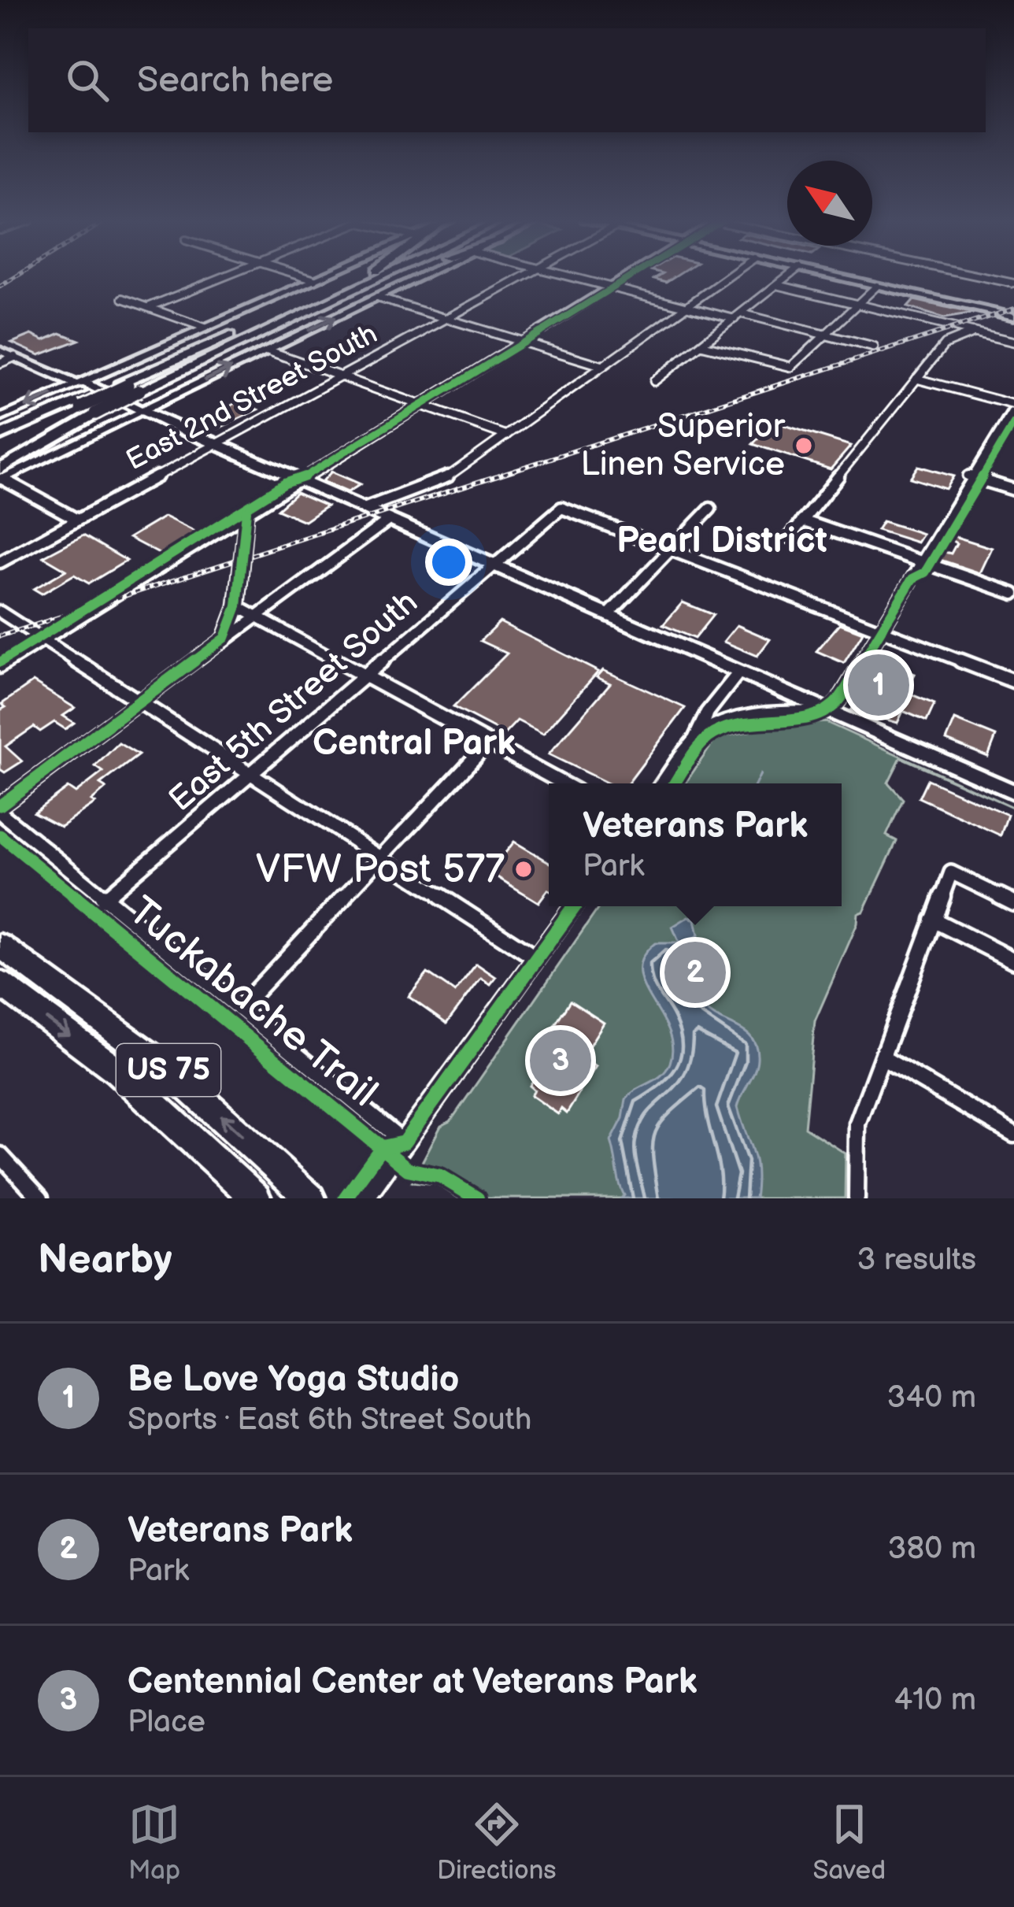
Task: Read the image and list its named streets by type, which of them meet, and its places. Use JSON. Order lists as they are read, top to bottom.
{
  "streets": {
    "highway": ["US 75"],
    "street": ["East 2nd Street South", "East 5th Street South"],
    "cycle path": ["Tuckabache Trail"]
  },
  "districts": ["Pearl District", "Central Park"],
  "places": ["Superior Linen Service", "VFW Post 577"],
  "north": "top left",
  "page": {
    "search": "Search here",
    "pins": ["1", "2", "3"],
    "popup": ["Veterans Park", "Park"],
    "heading": ["Nearby", "3 results"],
    "list": [
      {
        "mark": "1",
        "name": "Be Love Yoga Studio",
        "note": "Sports · East 6th Street South",
        "value": "340 m"
      },
      {
        "mark": "2",
        "name": "Veterans Park",
        "note": "Park",
        "value": "380 m"
      },
      {
        "mark": "3",
        "name": "Centennial Center at Veterans Park",
        "note": "Place",
        "value": "410 m"
      }
    ],
    "nav": ["Map", "Directions", "Saved"]
  }
}
